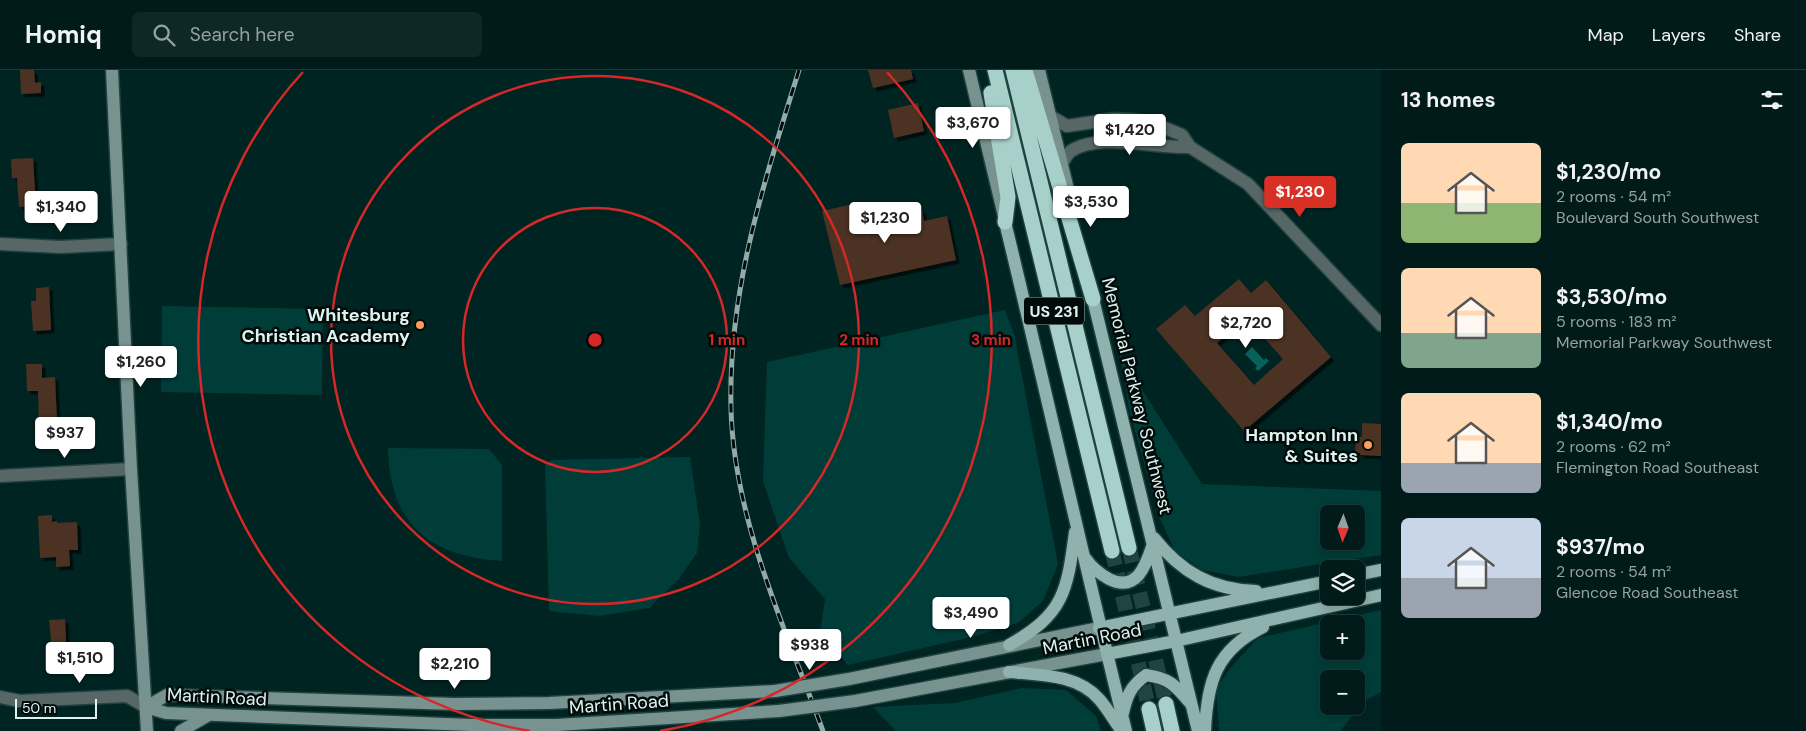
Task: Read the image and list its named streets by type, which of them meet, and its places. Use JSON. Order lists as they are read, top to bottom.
{
  "streets": {
    "highway": ["US 231"],
    "main road": ["Memorial Parkway Southwest", "Martin Road"]
  },
  "crossings": [
    ["Memorial Parkway Southwest", "Martin Road"]
  ],
  "places": ["Whitesburg Christian Academy", "Hampton Inn & Suites"],
  "scale_bar": "50 m",
  "north": "bottom",
  "page": {
    "header": "Homiq",
    "search": "Search here",
    "nav": ["Map", "Layers", "Share"],
    "heading": "13 homes",
    "price": [
      "$3,670",
      "$1,420",
      "$1,230",
      "$3,530",
      "$1,340",
      "$1,230",
      "$2,720",
      "$1,260",
      "$937",
      "$3,490",
      "$938",
      "$1,510",
      "$2,210"
    ],
    "list": [
      {
        "name": "$1,230/mo",
        "note": "2 rooms · 54 m² · Boulevard South Southwest"
      },
      {
        "name": "$3,530/mo",
        "note": "5 rooms · 183 m² · Memorial Parkway Southwest"
      },
      {
        "name": "$1,340/mo",
        "note": "2 rooms · 62 m² · Flemington Road Southeast"
      },
      {
        "name": "$937/mo",
        "note": "2 rooms · 54 m² · Glencoe Road Southeast"
      }
    ],
    "map_buttons": ["+", "−"],
    "scale": "50 m"
  },
  "rings": ["1 min", "2 min", "3 min"]
}
